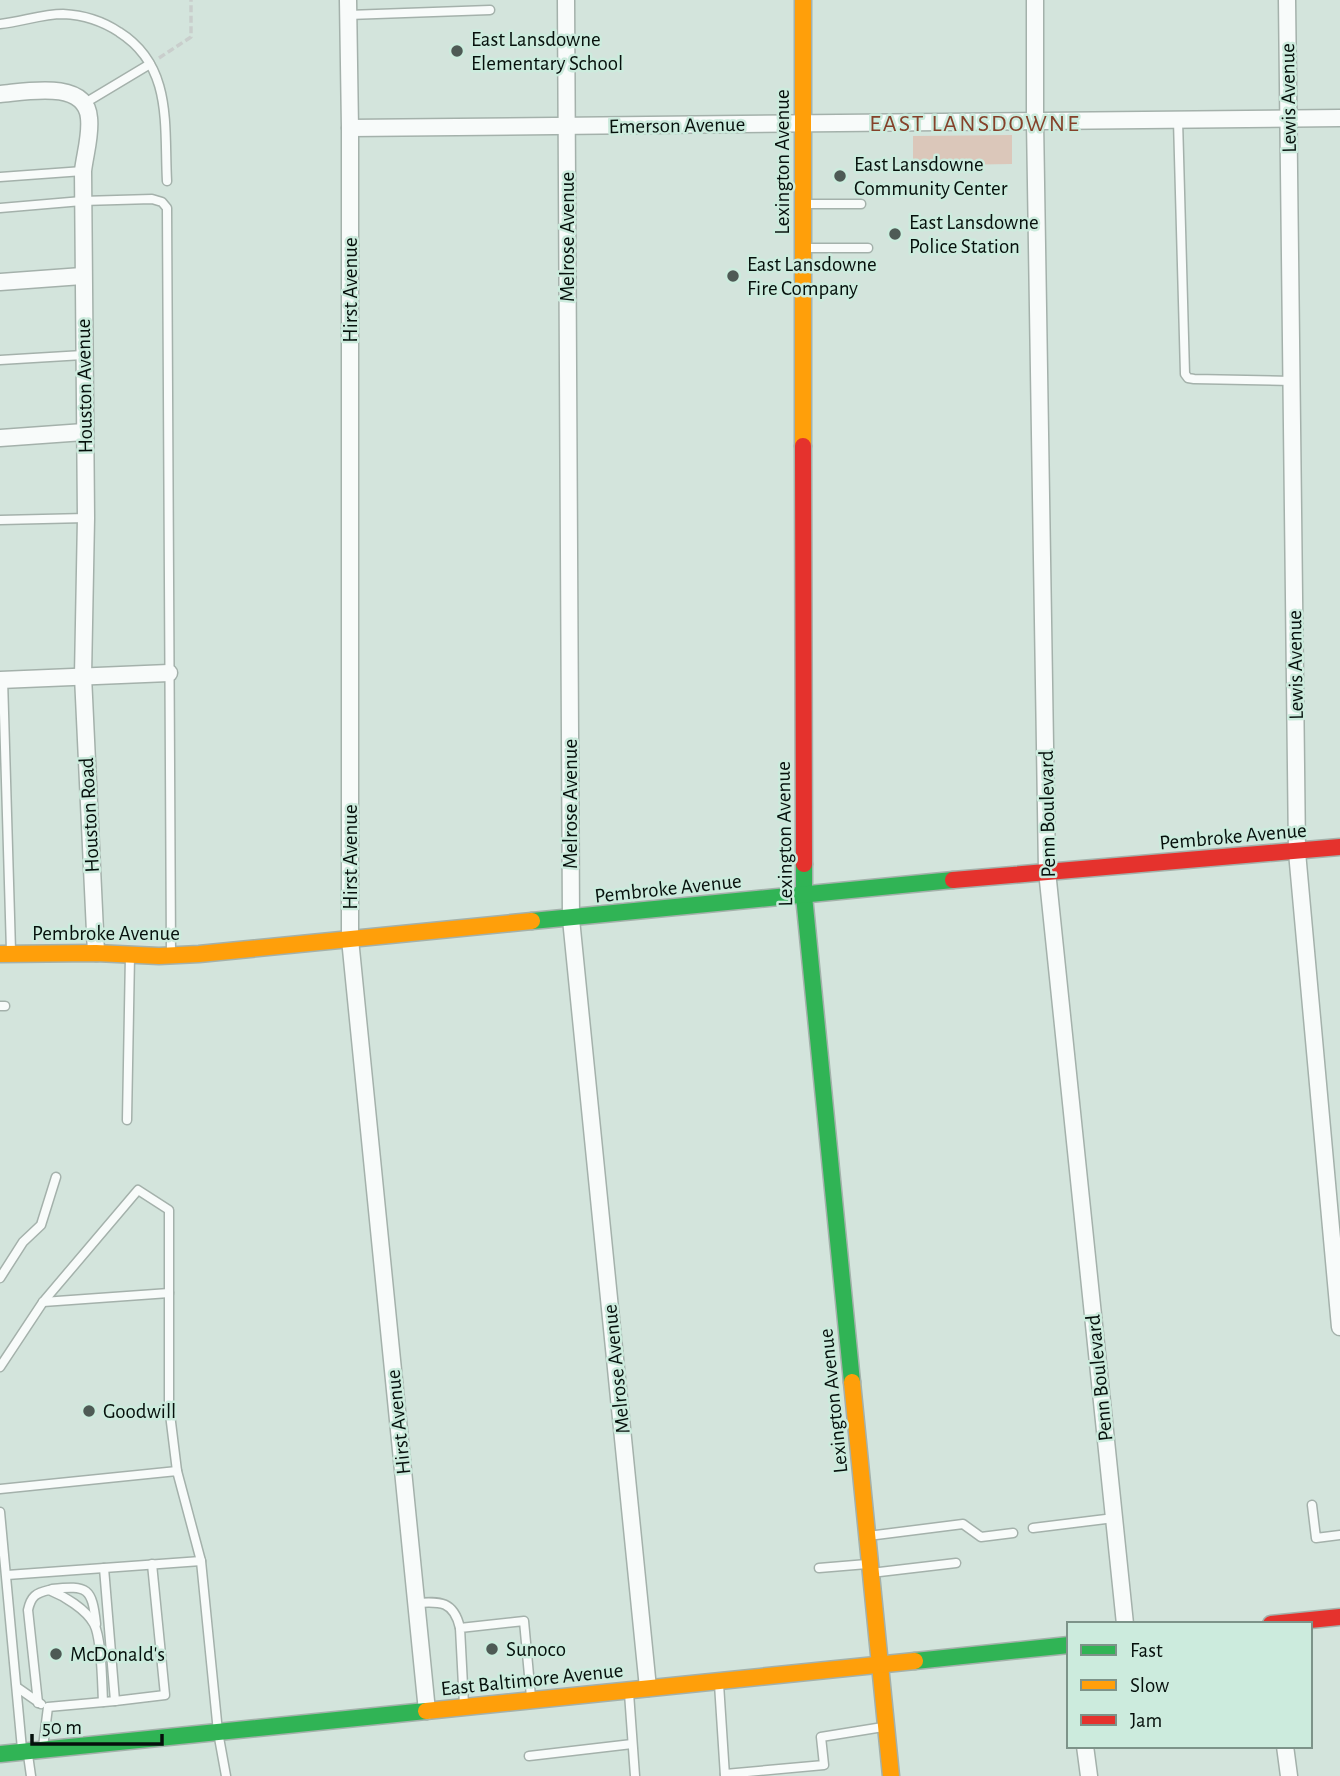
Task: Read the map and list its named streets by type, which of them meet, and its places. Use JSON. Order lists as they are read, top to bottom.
{
  "streets": {
    "street": [
      "Lewis Avenue",
      "Emerson Avenue",
      "Lexington Avenue",
      "Melrose Avenue",
      "Hirst Avenue",
      "Houston Avenue",
      "Penn Boulevard",
      "Houston Road",
      "Pembroke Avenue",
      "East Baltimore Avenue"
    ]
  },
  "crossings": [
    ["Lewis Avenue", "Emerson Avenue"],
    ["Lewis Avenue", "Pembroke Avenue"],
    ["Emerson Avenue", "Lexington Avenue"],
    ["Emerson Avenue", "Melrose Avenue"],
    ["Emerson Avenue", "Hirst Avenue"],
    ["Emerson Avenue", "Penn Boulevard"],
    ["Lexington Avenue", "Pembroke Avenue"],
    ["Lexington Avenue", "East Baltimore Avenue"],
    ["Melrose Avenue", "Pembroke Avenue"],
    ["Melrose Avenue", "East Baltimore Avenue"],
    ["Hirst Avenue", "Pembroke Avenue"],
    ["Hirst Avenue", "East Baltimore Avenue"],
    ["Houston Avenue", "Houston Road"],
    ["Penn Boulevard", "Pembroke Avenue"],
    ["Houston Road", "Pembroke Avenue"]
  ],
  "districts": ["EAST LANSDOWNE"],
  "places": [
    "East Lansdowne Elementary School",
    "East Lansdowne Community Center",
    "East Lansdowne Police Station",
    "East Lansdowne Fire Company",
    "Goodwill",
    "Sunoco",
    "McDonald's"
  ],
  "legend": ["Fast", "Slow", "Jam"],
  "scale_bar": "50 m"
}
